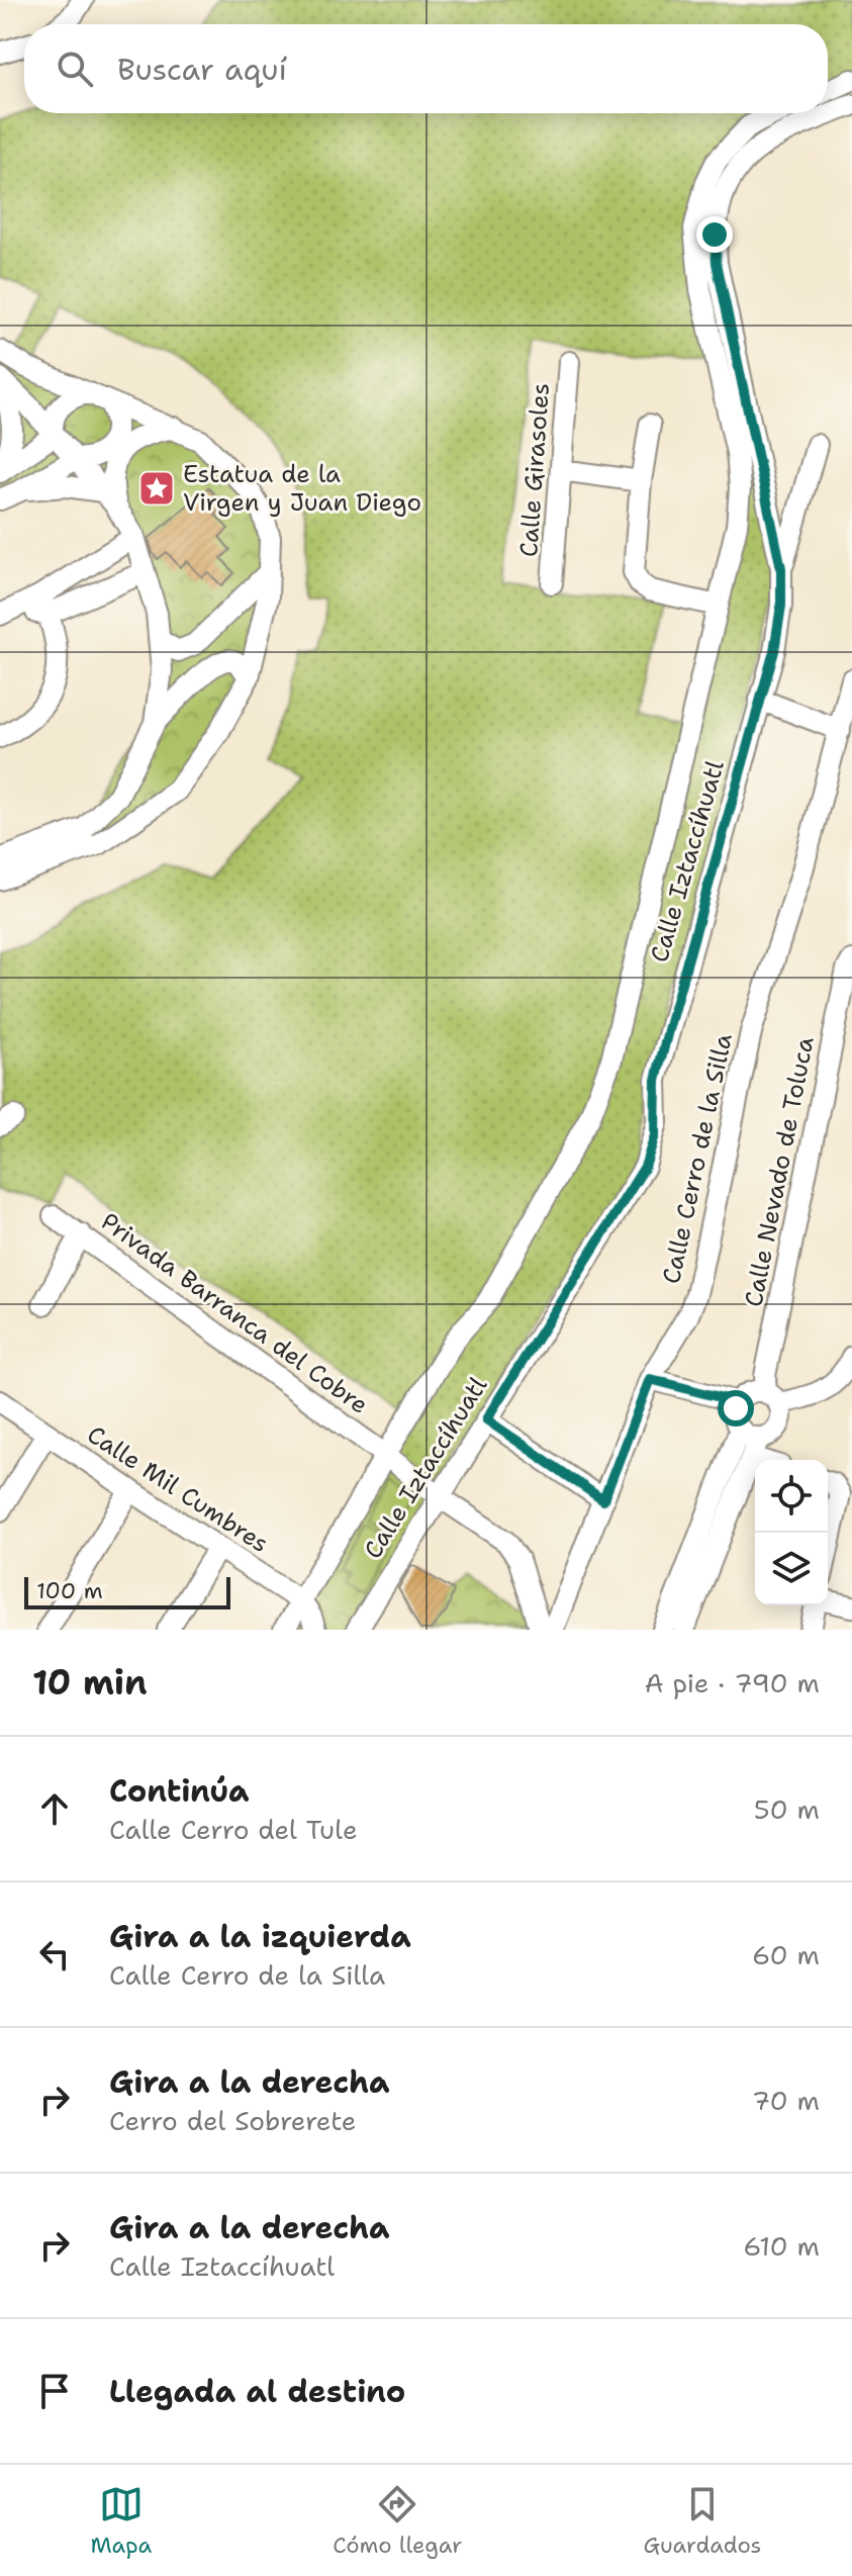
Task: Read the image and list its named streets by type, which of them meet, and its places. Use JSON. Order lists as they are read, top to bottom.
{
  "streets": {
    "street": [
      "Calle Girasoles",
      "Calle Iztaccíhuatl",
      "Calle Cerro de la Silla",
      "Calle Nevado de Toluca",
      "Privada Barranca del Cobre",
      "Calle Mil Cumbres"
    ]
  },
  "crossings": [
    ["Calle Iztaccíhuatl", "Privada Barranca del Cobre"],
    ["Calle Iztaccíhuatl", "Calle Mil Cumbres"]
  ],
  "places": {
    "place": ["Estatua de la Virgen y Juan Diego"]
  },
  "scale_bar": "100 m",
  "page": {
    "search": "Buscar aquí",
    "scale": "100 m",
    "heading": ["10 min", "A pie · 790 m"],
    "list": [
      ["Continúa", "Calle Cerro del Tule", "50 m"],
      ["Gira a la izquierda", "Calle Cerro de la Silla", "60 m"],
      ["Gira a la derecha", "Cerro del Sobrerete", "70 m"],
      ["Gira a la derecha", "Calle Iztaccíhuatl", "610 m"],
      "Llegada al destino"
    ],
    "nav": ["Mapa", "Cómo llegar", "Guardados"]
  }
}
